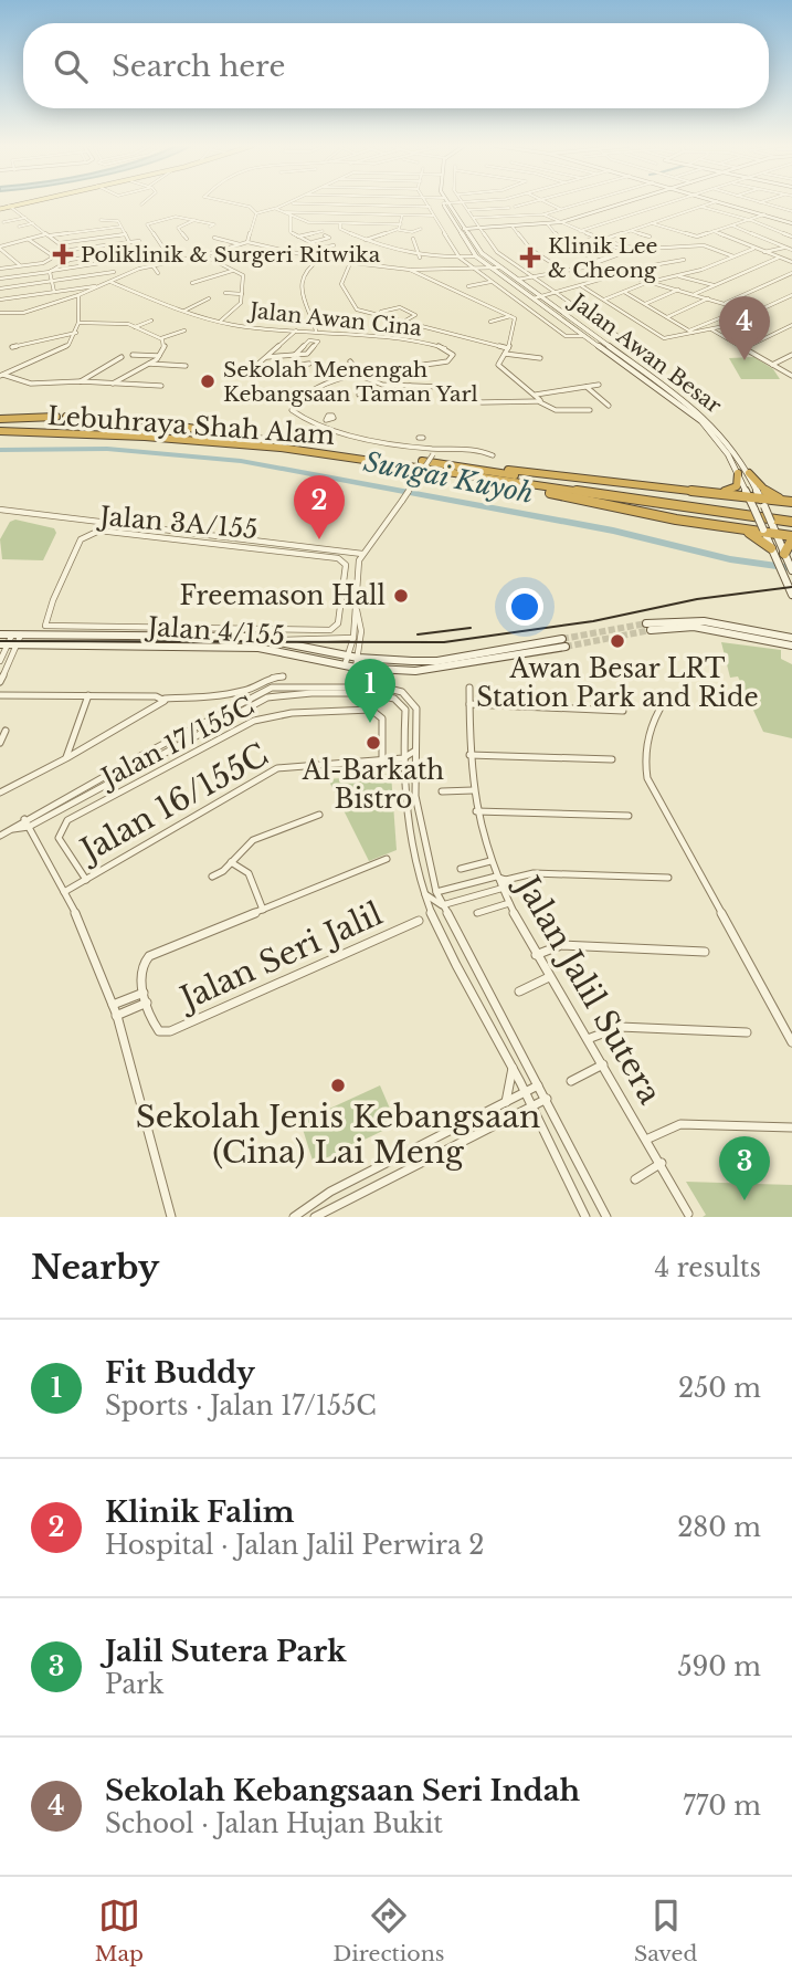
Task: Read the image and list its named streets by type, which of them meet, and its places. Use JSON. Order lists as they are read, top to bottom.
{
  "streets": {
    "highway": ["Lebuhraya Shah Alam"],
    "main road": ["Jalan Awan Besar", "Jalan 4/155"],
    "street": [
      "Jalan Awan Cina",
      "Jalan 3A/155",
      "Jalan 17/155C",
      "Jalan 16/155C",
      "Jalan Seri Jalil",
      "Jalan Jalil Sutera"
    ]
  },
  "crossings": [
    ["Jalan 17/155C", "Jalan 16/155C"]
  ],
  "water": ["Sungai Kuyoh"],
  "places": {
    "health": ["Poliklinik & Surgeri Ritwika", "Klinik Lee & Cheong"],
    "other": [
      "Sekolah Menengah Kebangsaan Taman Yarl",
      "Freemason Hall",
      "Awan Besar LRT Station Park and Ride",
      "Al-Barkath Bistro",
      "Sekolah Jenis Kebangsaan (Cina) Lai Meng"
    ]
  },
  "page": {
    "search": "Search here",
    "pins": [
      "4",
      "2",
      "1",
      "3"
    ],
    "heading": ["Nearby", "4 results"],
    "list": [
      {
        "mark": "1",
        "name": "Fit Buddy",
        "note": "Sports · Jalan 17/155C",
        "value": "250 m"
      },
      {
        "mark": "2",
        "name": "Klinik Falim",
        "note": "Hospital · Jalan Jalil Perwira 2",
        "value": "280 m"
      },
      {
        "mark": "3",
        "name": "Jalil Sutera Park",
        "note": "Park",
        "value": "590 m"
      },
      {
        "mark": "4",
        "name": "Sekolah Kebangsaan Seri Indah",
        "note": "School · Jalan Hujan Bukit",
        "value": "770 m"
      }
    ],
    "nav": ["Map", "Directions", "Saved"]
  }
}
